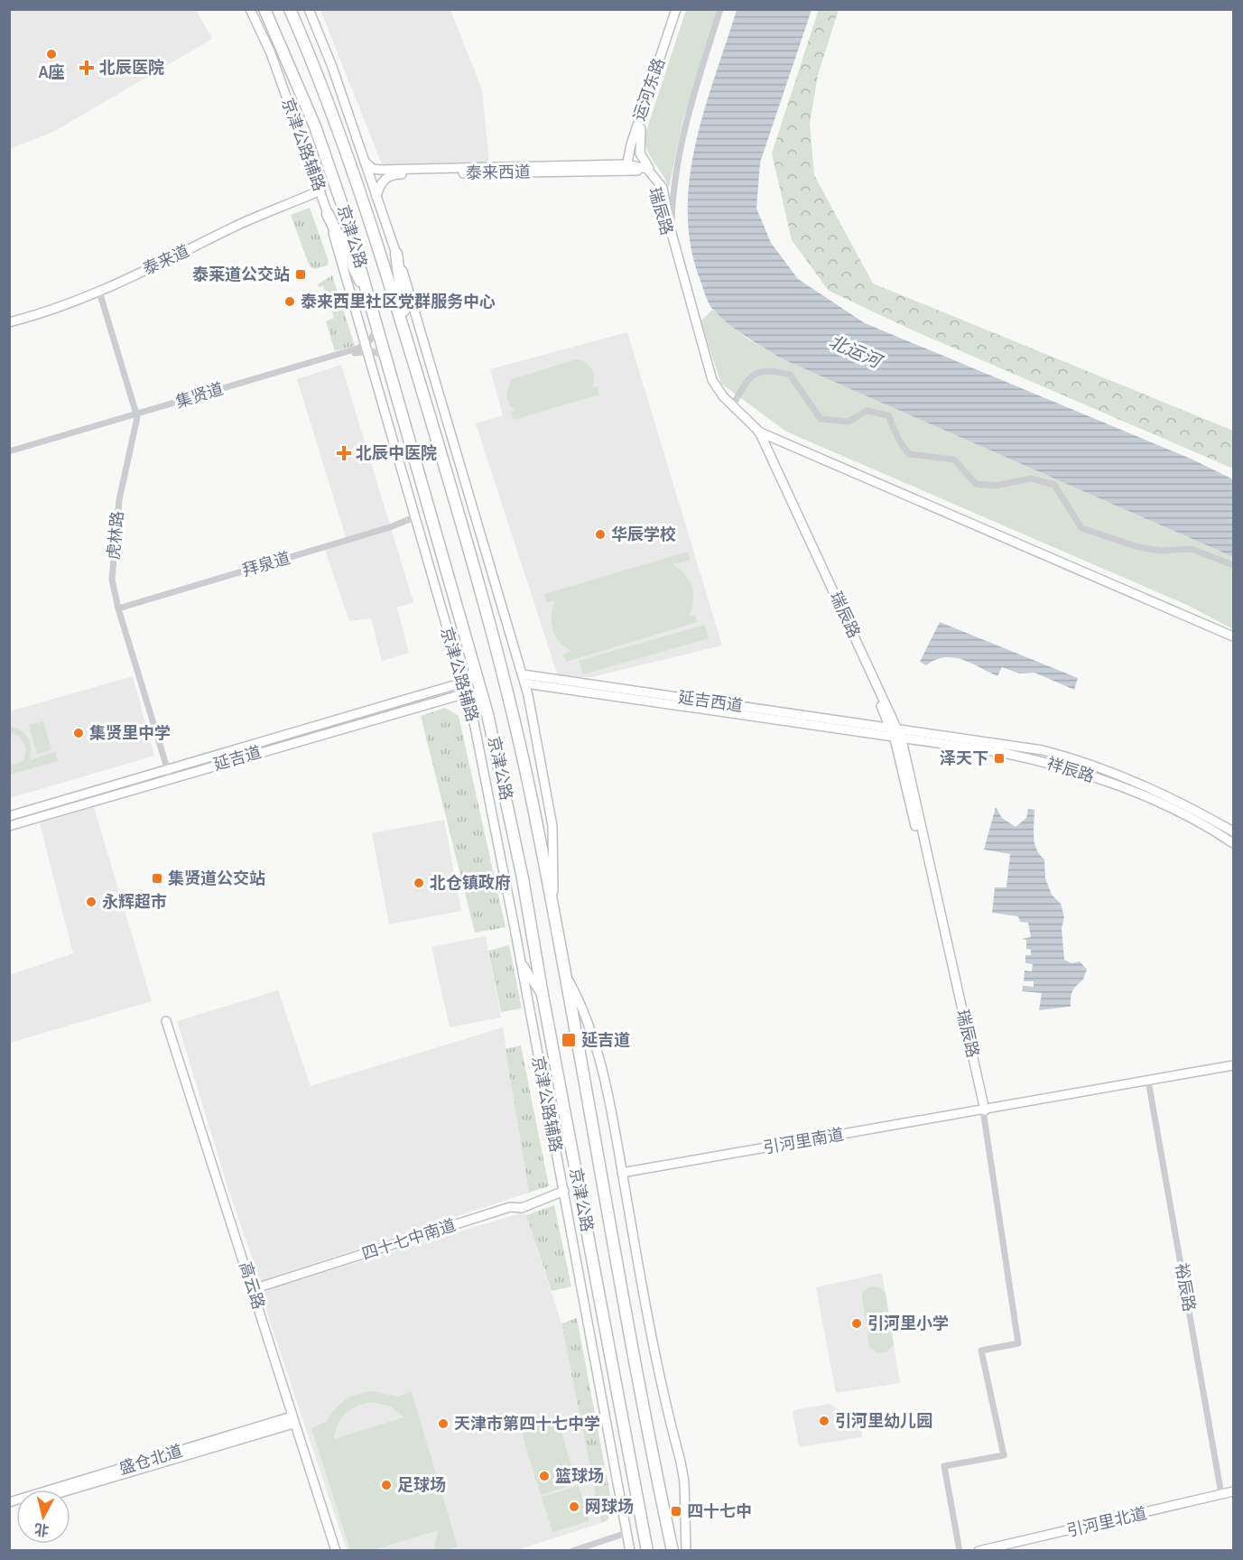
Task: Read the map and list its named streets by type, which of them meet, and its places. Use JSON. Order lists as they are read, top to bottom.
{
  "streets": {
    "highway": ["京津公路"],
    "street": [
      "运河东路",
      "京津公路辅路",
      "泰来西道",
      "瑞辰路",
      "泰来道",
      "集贤道",
      "虎林路",
      "拜泉道",
      "延吉西道",
      "延吉道",
      "祥辰路",
      "引河里南道",
      "四十七中南道",
      "高云路",
      "裕辰路",
      "盛仓北道",
      "引河里北道"
    ]
  },
  "crossings": [
    ["运河东路", "泰来西道"],
    ["运河东路", "瑞辰路"],
    ["京津公路辅路", "泰来道"],
    ["京津公路辅路", "集贤道"],
    ["京津公路辅路", "拜泉道"],
    ["京津公路辅路", "延吉道"],
    ["京津公路辅路", "四十七中南道"],
    ["泰来西道", "瑞辰路"],
    ["瑞辰路", "延吉西道"],
    ["瑞辰路", "祥辰路"],
    ["瑞辰路", "引河里南道"],
    ["泰来道", "虎林路"],
    ["集贤道", "虎林路"],
    ["虎林路", "拜泉道"],
    ["虎林路", "延吉道"],
    ["延吉西道", "祥辰路"],
    ["引河里南道", "裕辰路"],
    ["四十七中南道", "高云路"],
    ["高云路", "盛仓北道"],
    ["裕辰路", "引河里北道"]
  ],
  "water": ["北运河"],
  "places": {
    "other": [
      "A座",
      "泰来西里社区党群服务中心",
      "华辰学校",
      "集贤里中学",
      "北仓镇政府",
      "永辉超市",
      "引河里小学",
      "引河里幼儿园",
      "天津市第四十七中学",
      "篮球场",
      "足球场",
      "网球场"
    ],
    "health": ["北辰医院", "北辰中医院"],
    "transit": [
      "泰莱道公交站",
      "泽天下",
      "集贤道公交站",
      "延吉道",
      "四十七中"
    ]
  },
  "north": "bottom"
}
